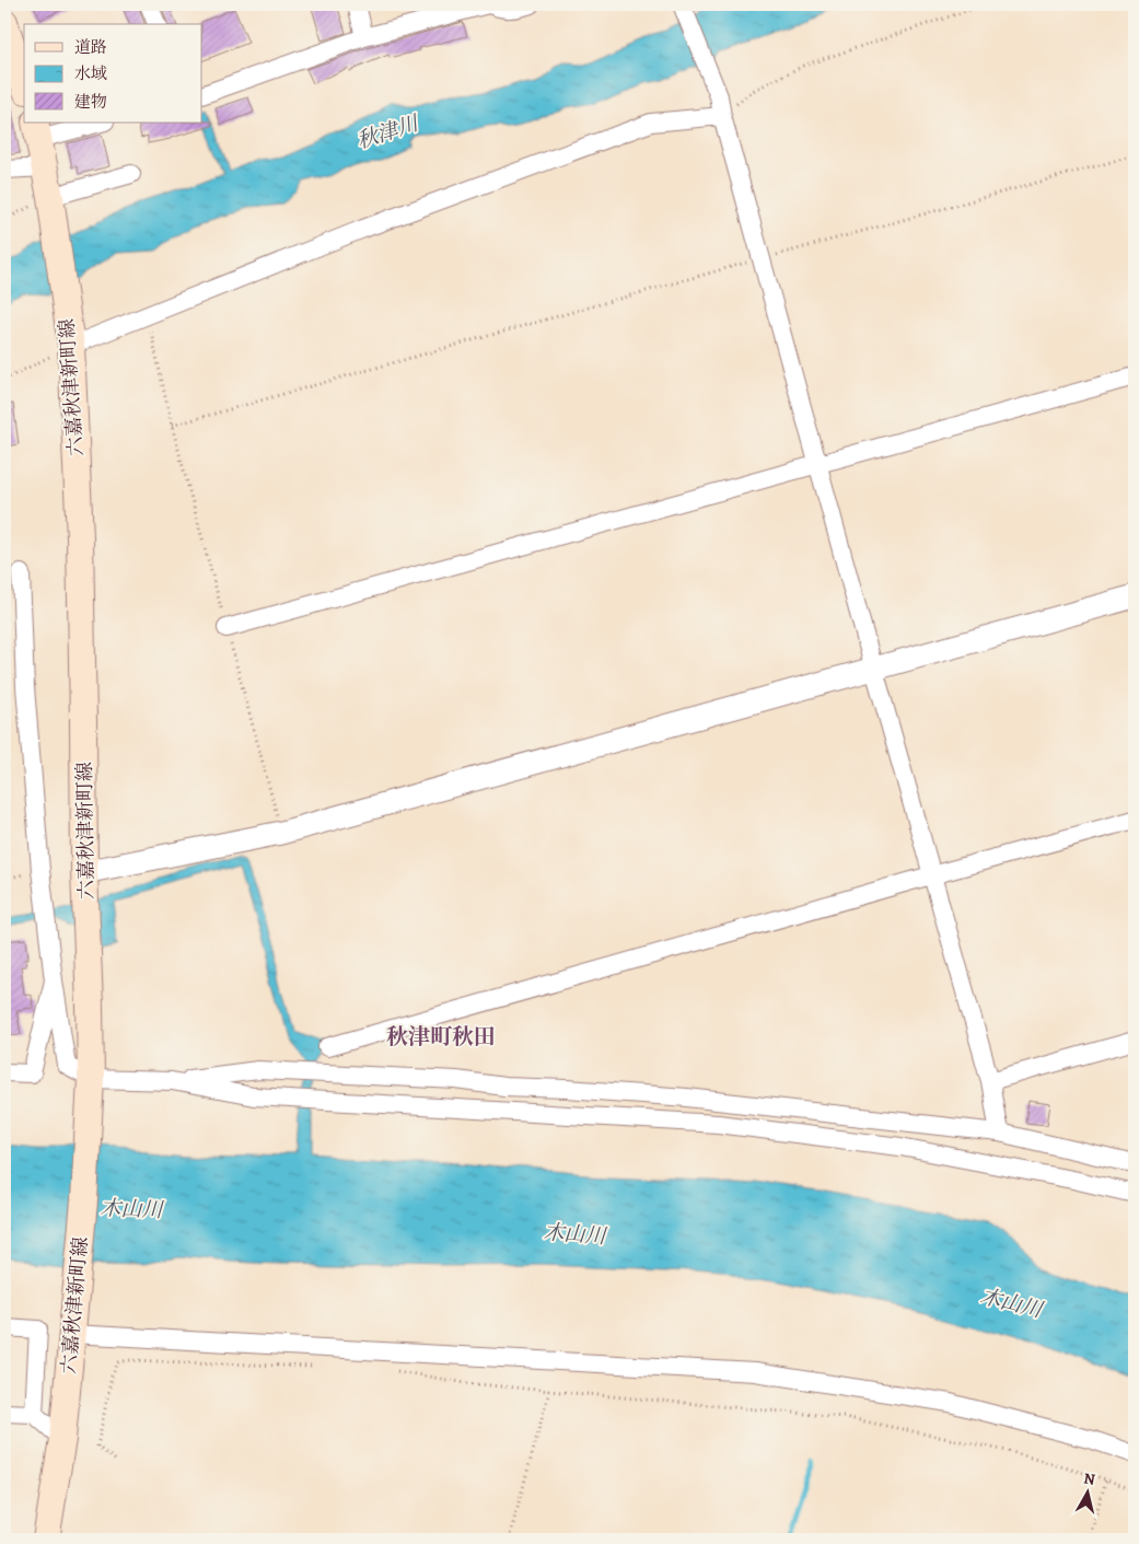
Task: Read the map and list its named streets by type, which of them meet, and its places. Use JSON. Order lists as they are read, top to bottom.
{
  "streets": {
    "main road": ["六嘉秋津新町線"]
  },
  "districts": ["秋津町秋田"],
  "water": ["秋津川", "木山川"],
  "legend": ["道路", "水域", "建物"],
  "north": "top"
}
